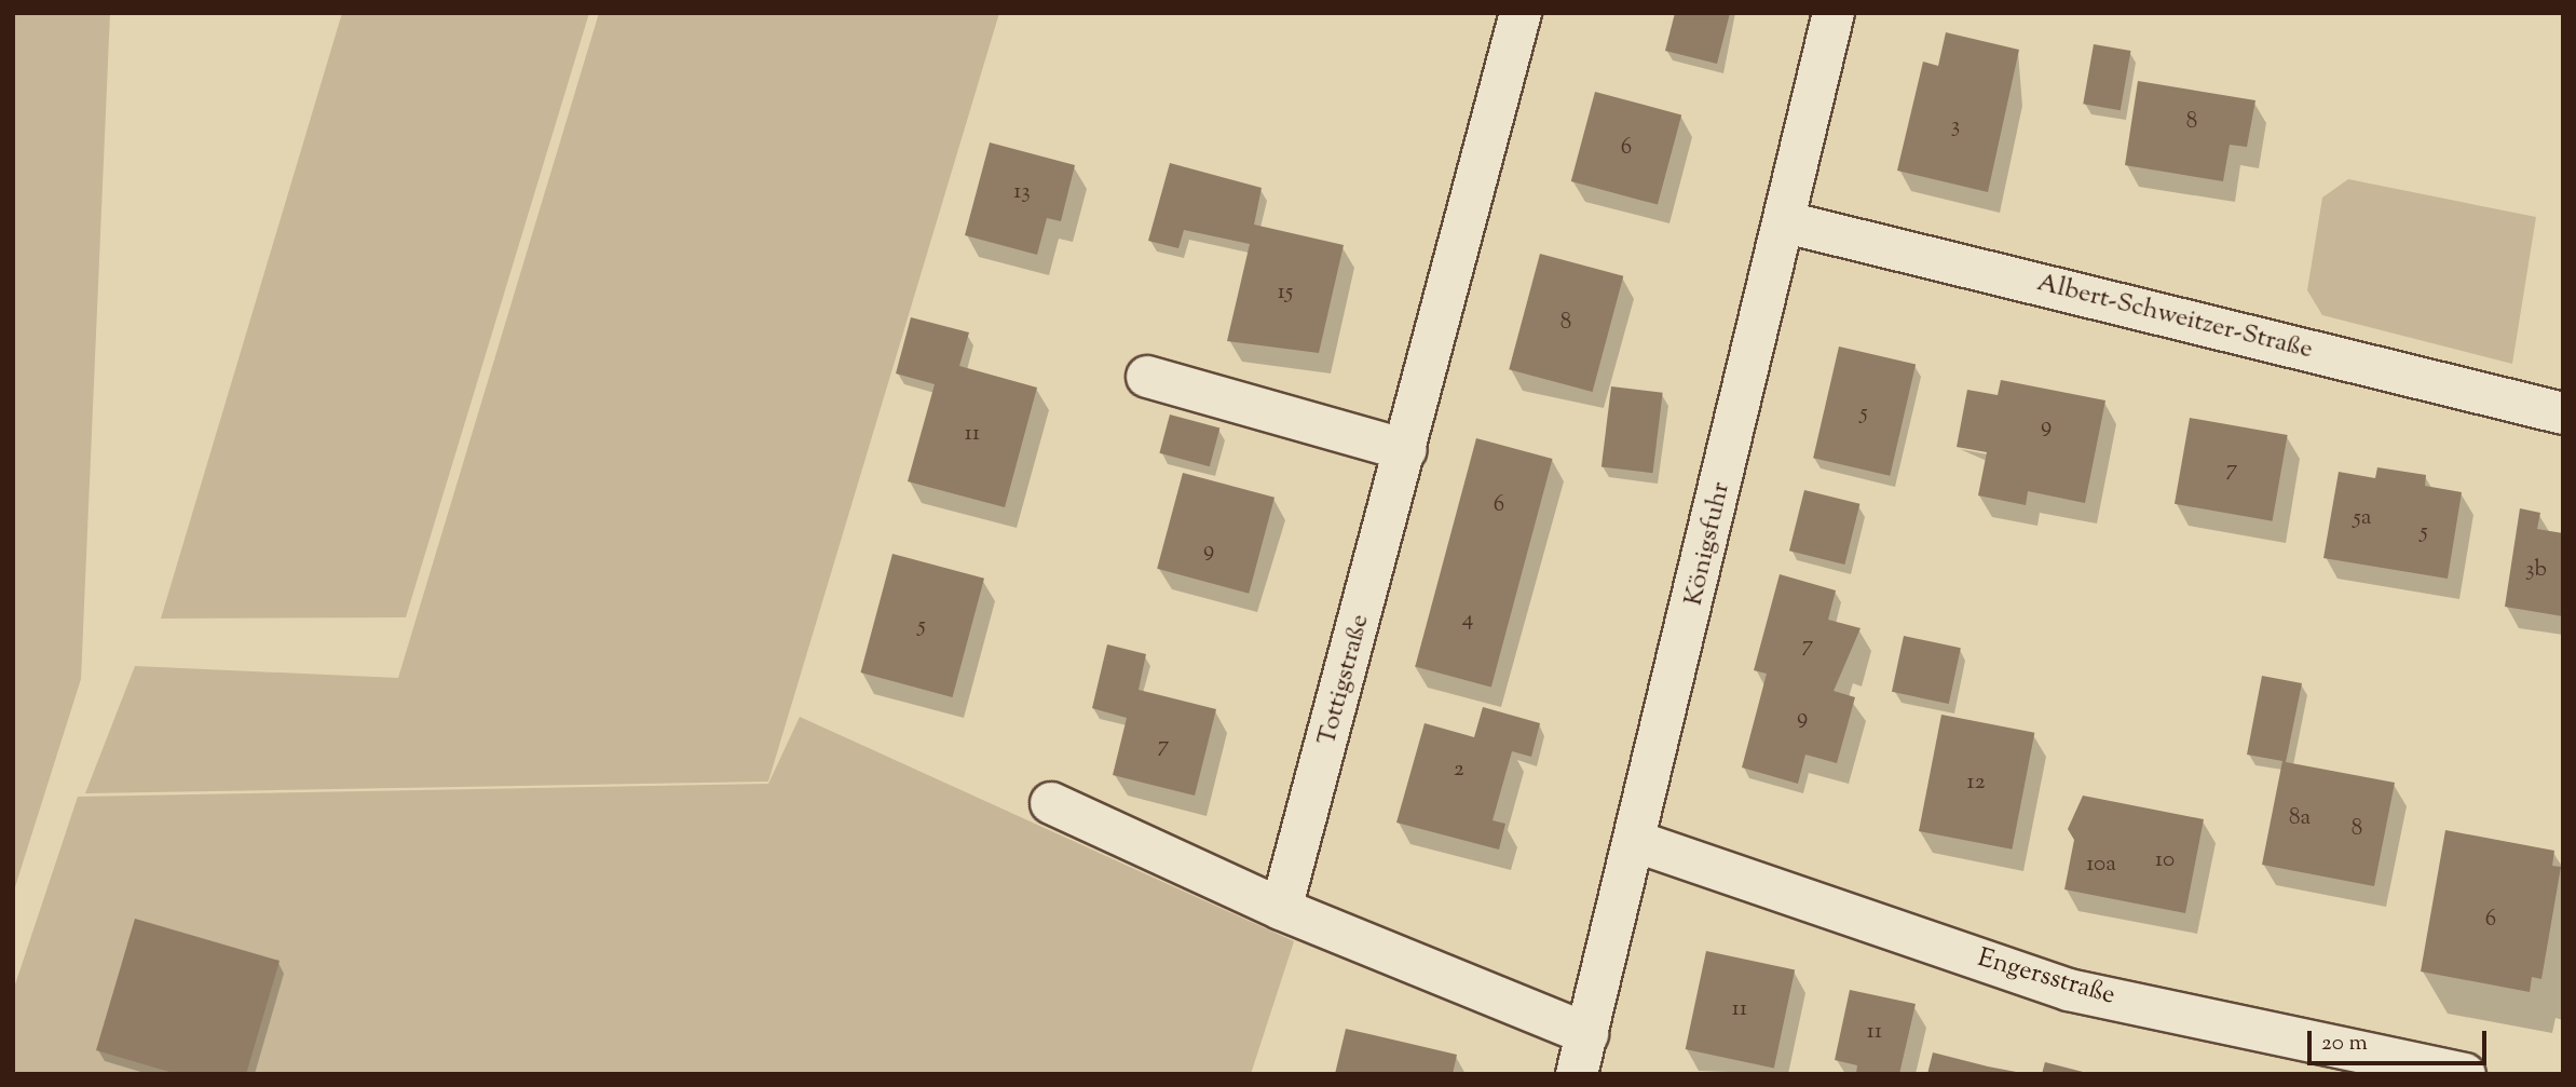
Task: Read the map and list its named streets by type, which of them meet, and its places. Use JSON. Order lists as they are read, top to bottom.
{
  "streets": {
    "street": [
      "Albert-Schweitzer-Straße",
      "Königsfuhr",
      "Tottigstraße",
      "Engersstraße"
    ]
  },
  "crossings": [
    ["Albert-Schweitzer-Straße", "Königsfuhr"],
    ["Königsfuhr", "Engersstraße"]
  ],
  "house_numbers": [
    "8",
    "3",
    "6",
    "13",
    "15",
    "8",
    "5",
    "9",
    "11",
    "7",
    "6",
    "5a",
    "5",
    "9",
    "3b",
    "4",
    "5",
    "7",
    "9",
    "7",
    "2",
    "12",
    "8a",
    "8",
    "10",
    "10a",
    "6",
    "11",
    "11"
  ],
  "scale_bar": "20 m"
}
